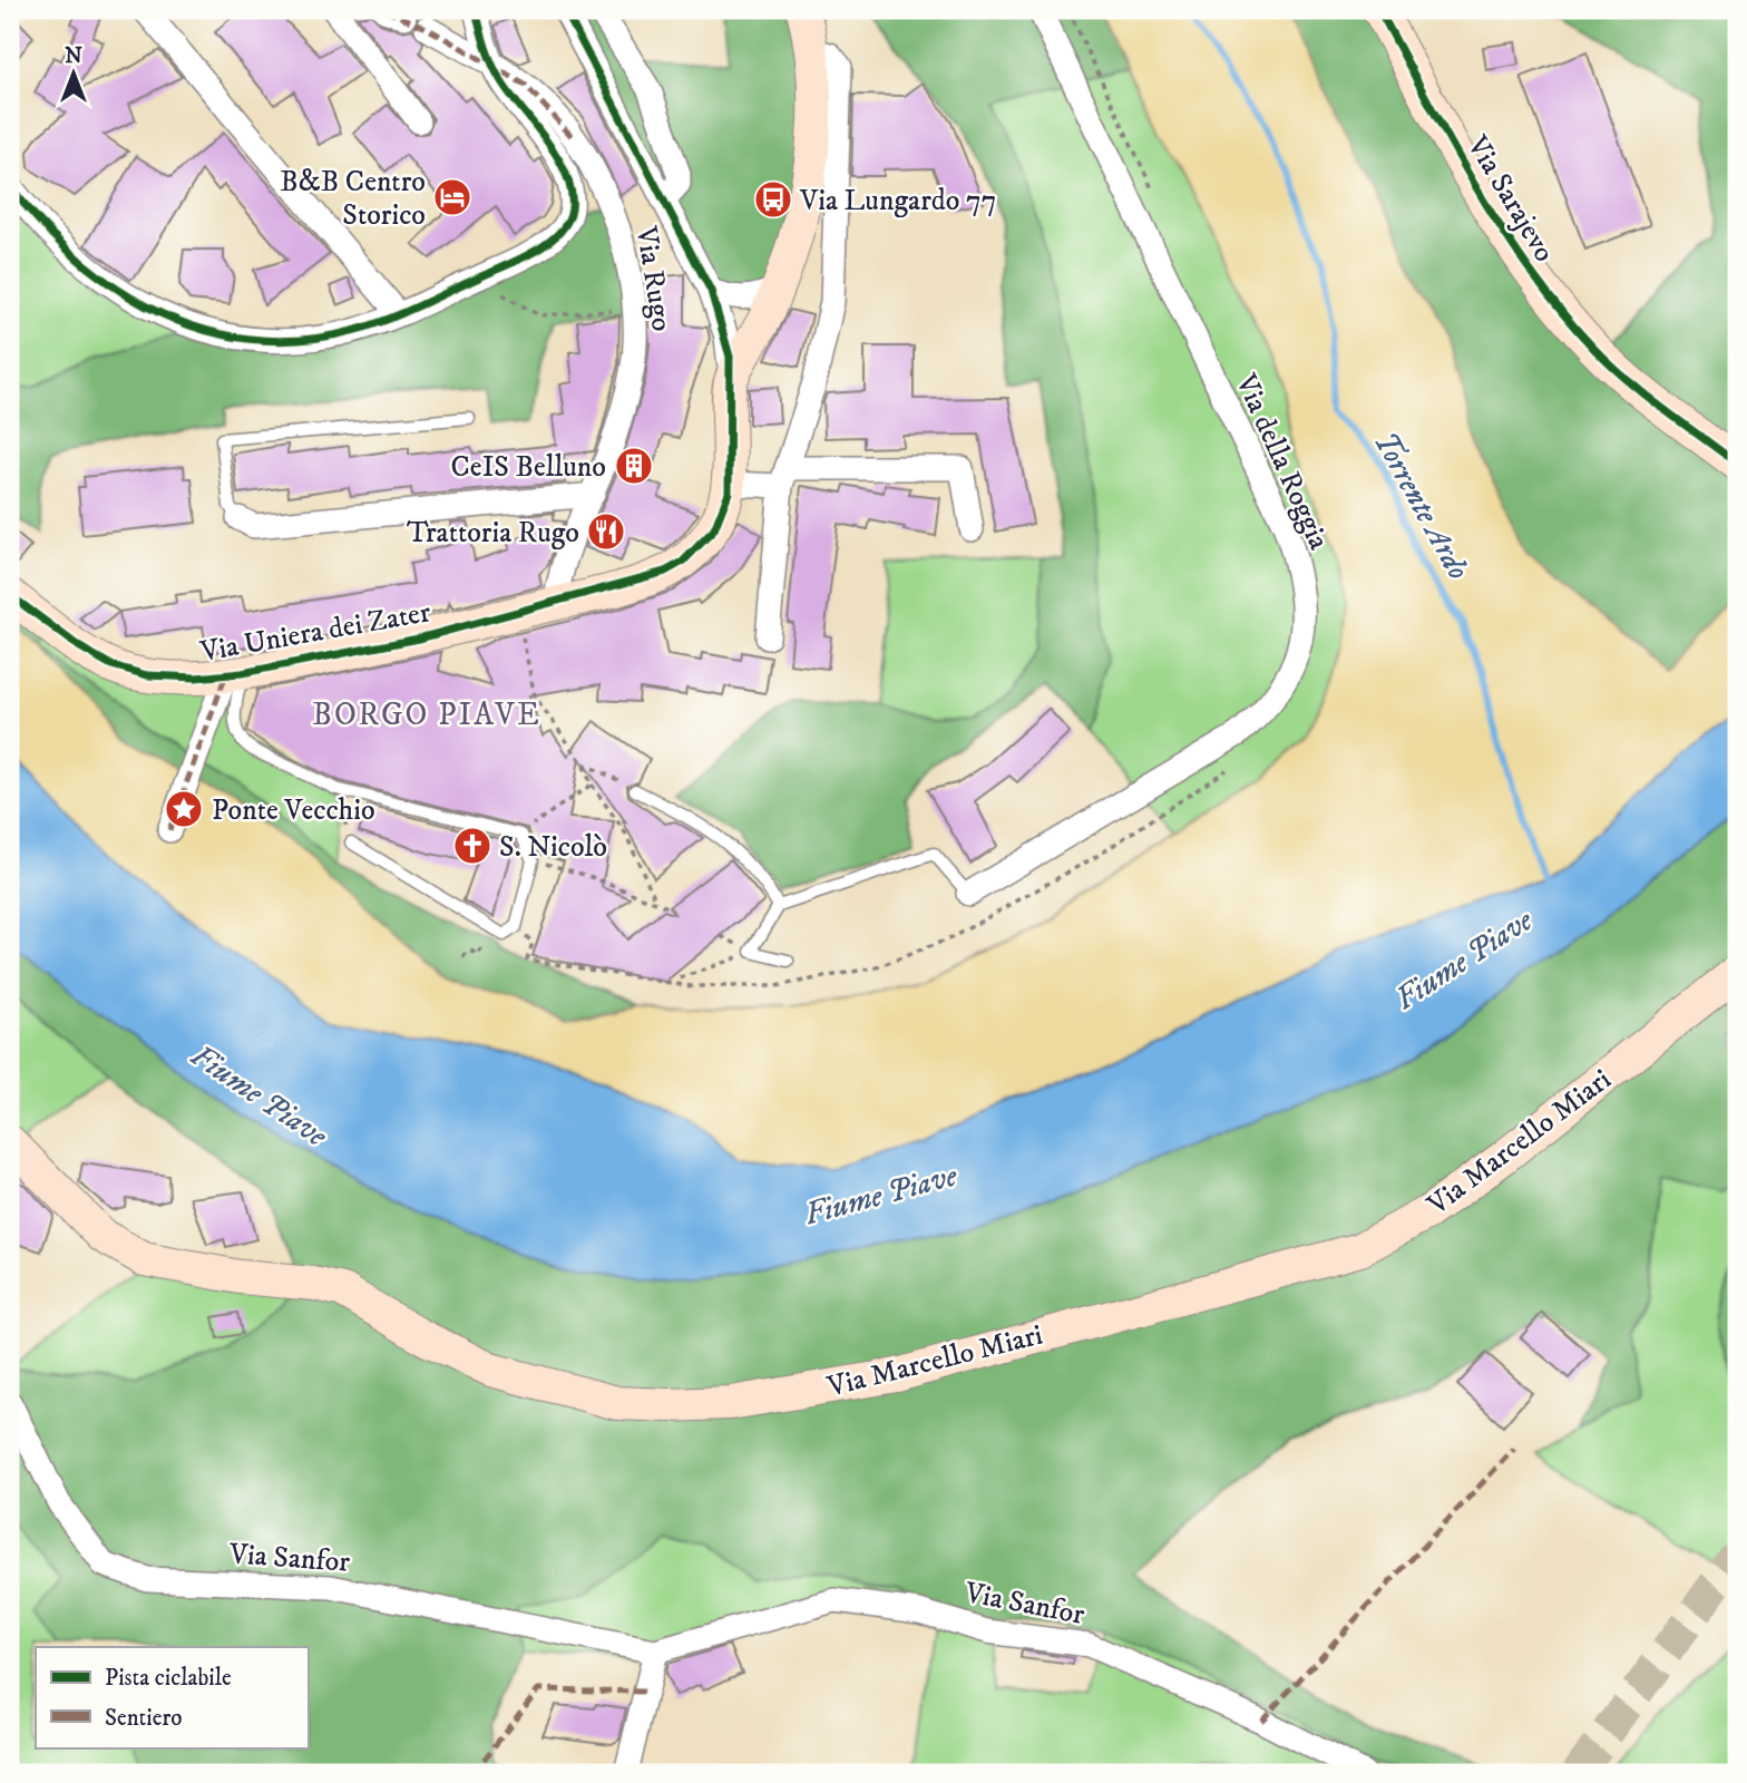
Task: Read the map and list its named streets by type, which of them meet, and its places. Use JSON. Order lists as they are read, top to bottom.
{
  "streets": {
    "street": [
      "Via Sarajevo",
      "Via Rugo",
      "Via della Roggia",
      "Via Uniera dei Zater",
      "Via Marcello Miari",
      "Via Sanfor"
    ]
  },
  "crossings": [
    ["Via Rugo", "Via Uniera dei Zater"]
  ],
  "districts": ["BORGO PIAVE"],
  "water": ["Torrente Ardo", "Fiume Piave"],
  "places": {
    "hotel": ["B&B Centro Storico"],
    "bus stop": ["Via Lungardo 77"],
    "building": ["CeIS Belluno"],
    "restaurant": ["Trattoria Rugo"],
    "place": ["Ponte Vecchio"],
    "church": ["S. Nicolò"]
  },
  "legend": ["Pista ciclabile", "Sentiero"],
  "north": "top"
}
